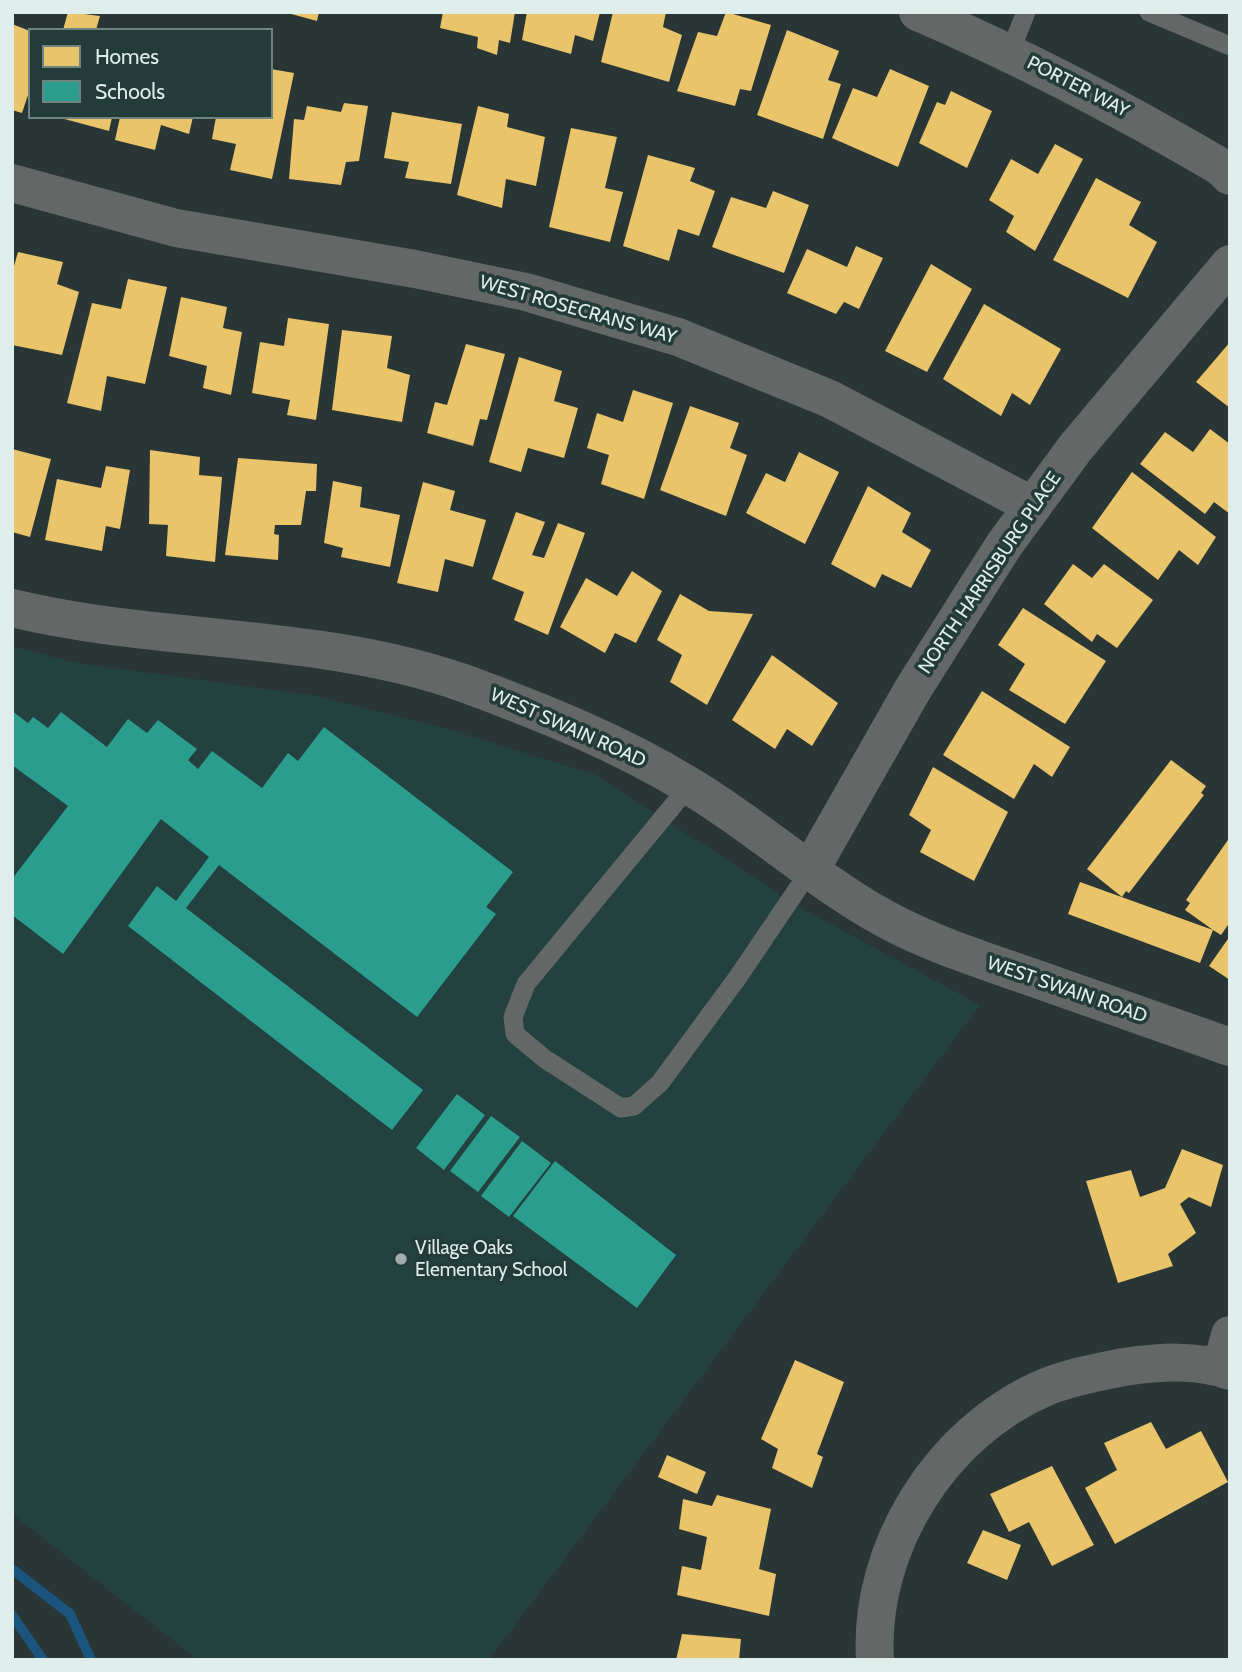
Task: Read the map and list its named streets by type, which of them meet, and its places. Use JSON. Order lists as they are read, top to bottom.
{
  "streets": {
    "street": [
      "PORTER WAY",
      "WEST ROSECRANS WAY",
      "NORTH HARRISBURG PLACE",
      "WEST SWAIN ROAD"
    ]
  },
  "crossings": [
    ["WEST ROSECRANS WAY", "NORTH HARRISBURG PLACE"],
    ["NORTH HARRISBURG PLACE", "WEST SWAIN ROAD"]
  ],
  "places": ["Village Oaks Elementary School"],
  "legend": ["Homes", "Schools"]
}
